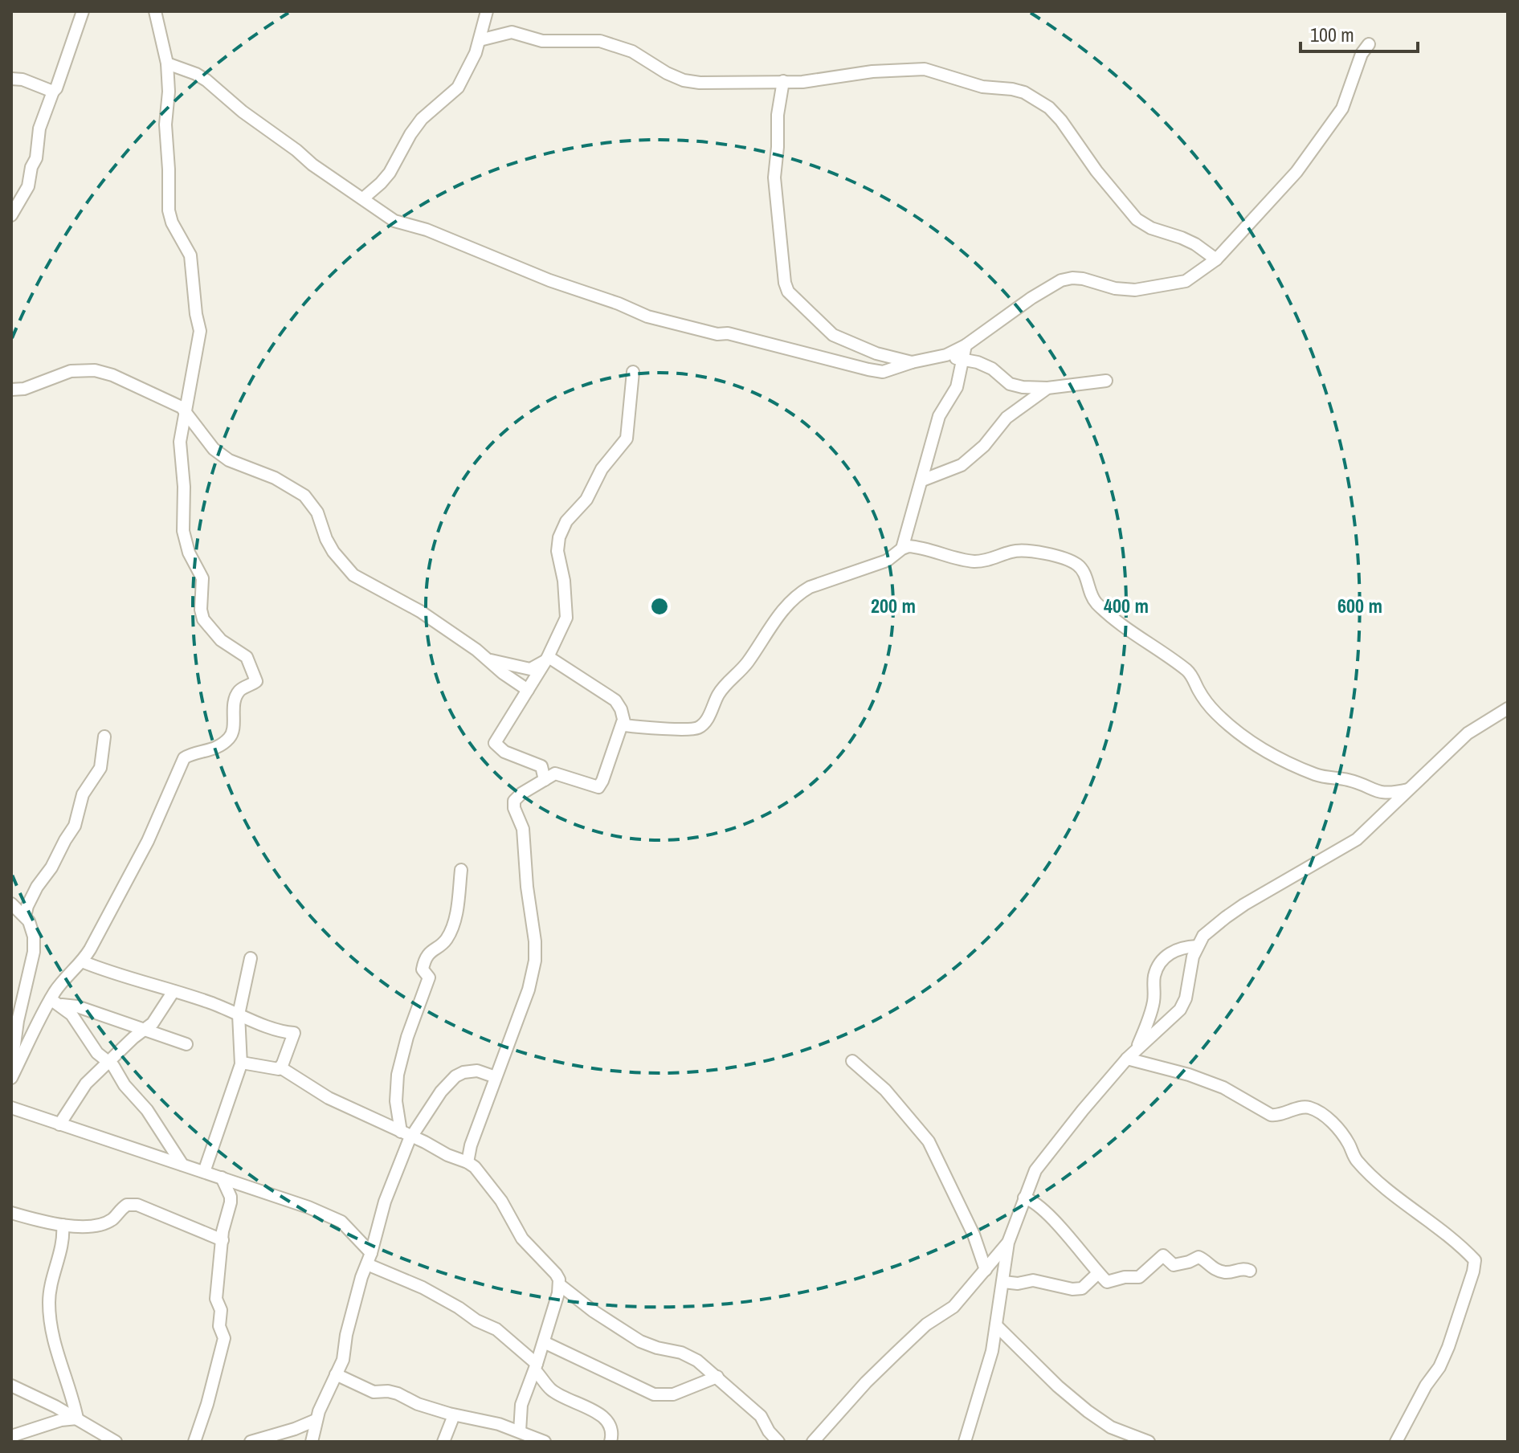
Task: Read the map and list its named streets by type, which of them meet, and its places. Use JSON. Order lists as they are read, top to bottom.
{
  "scale_bar": "100 m",
  "rings": ["200 m", "400 m", "600 m"]
}
